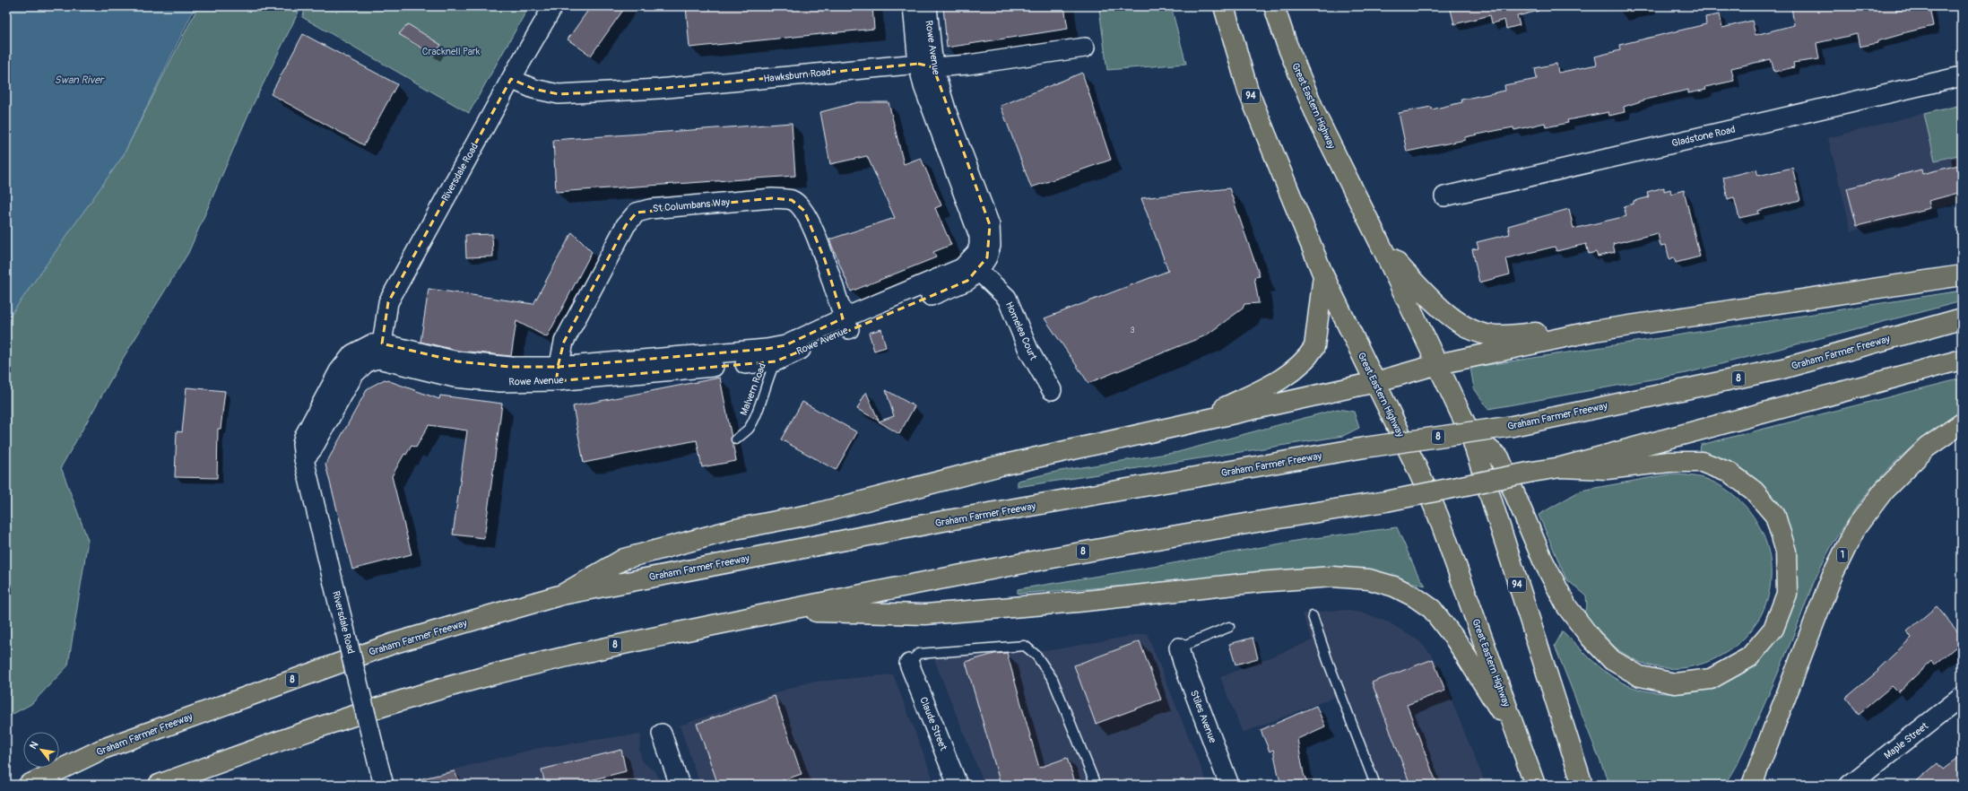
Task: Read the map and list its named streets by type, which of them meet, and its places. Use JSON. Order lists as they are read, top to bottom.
{
  "streets": {
    "highway": [
      "94",
      "Great Eastern Highway",
      "Graham Farmer Freeway",
      "8",
      "1"
    ],
    "street": [
      "Rowe Avenue",
      "Hawksburn Road",
      "Gladstone Road",
      "Riversdale Road",
      "St Columbans Way",
      "Homelea Court",
      "Stiles Avenue",
      "Claude Street",
      "Maple Street"
    ],
    "lane": ["Malvern Road"]
  },
  "crossings": [
    ["Rowe Avenue", "Hawksburn Road"],
    ["Rowe Avenue", "Riversdale Road"],
    ["Rowe Avenue", "St Columbans Way"],
    ["Rowe Avenue", "Homelea Court"],
    ["Rowe Avenue", "Malvern Road"],
    ["Hawksburn Road", "Riversdale Road"]
  ],
  "water": ["Swan River"],
  "parks": ["Cracknell Park"],
  "house_numbers": ["3"],
  "north": "top left"
}
